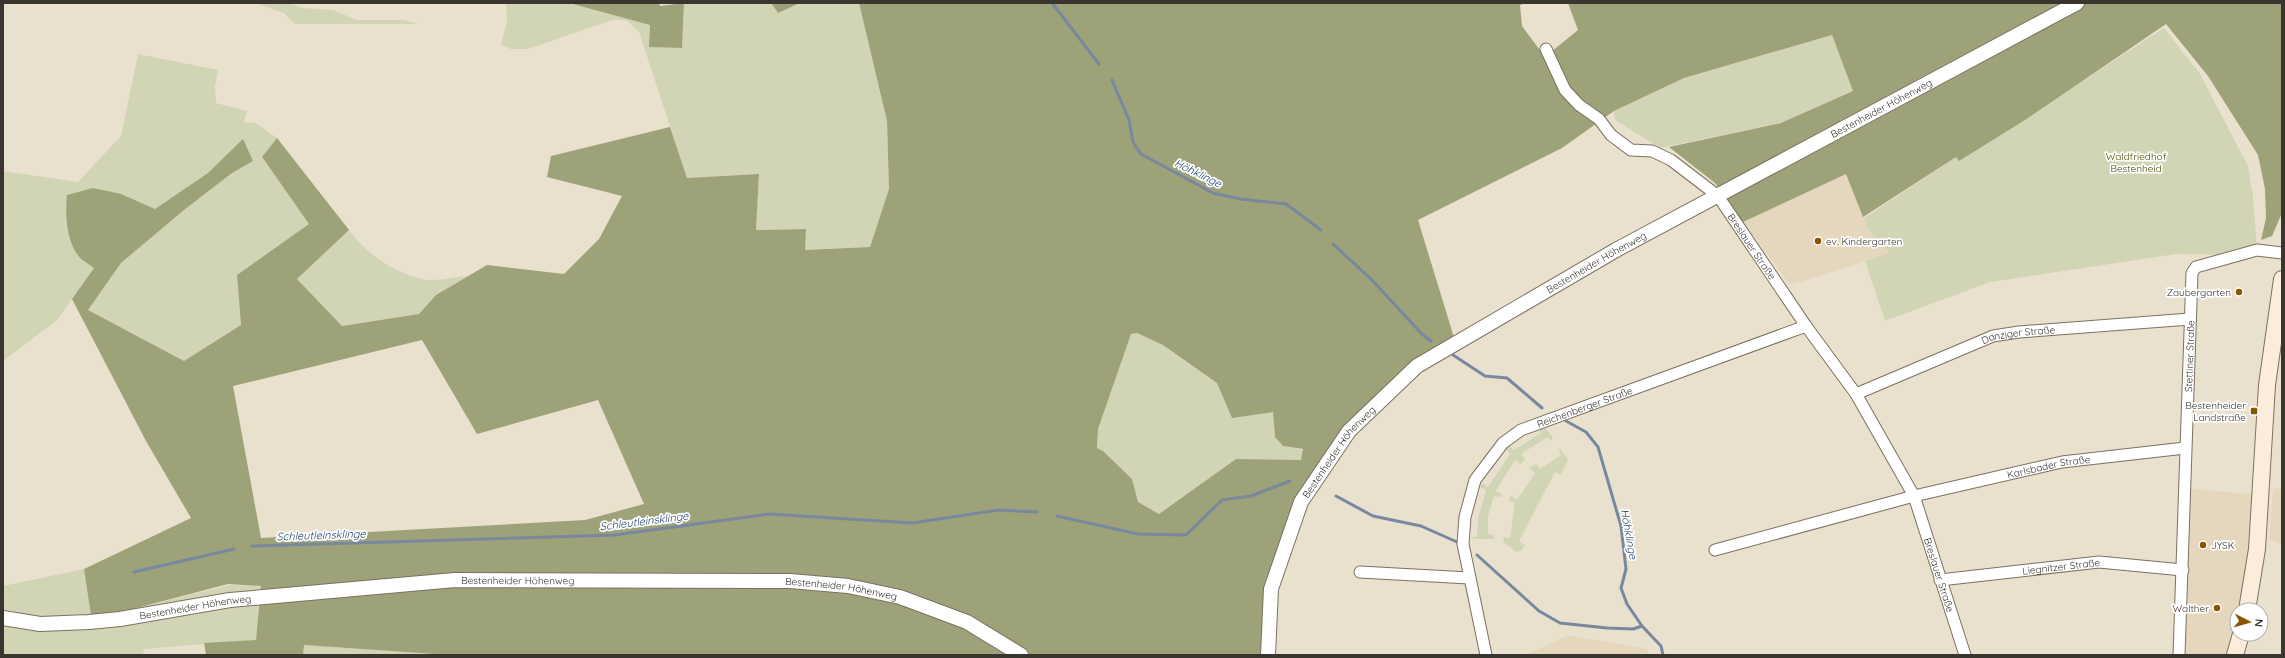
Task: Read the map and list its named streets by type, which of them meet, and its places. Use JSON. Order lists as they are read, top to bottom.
{
  "streets": {
    "street": [
      "Bestenheider Höhenweg",
      "Breslauer Straße",
      "Danziger Straße",
      "Stettiner Straße",
      "Reichenberger Straße",
      "Karlsbader Straße",
      "Liegnitzer Straße"
    ]
  },
  "crossings": [
    ["Bestenheider Höhenweg", "Breslauer Straße"],
    ["Breslauer Straße", "Danziger Straße"],
    ["Breslauer Straße", "Reichenberger Straße"],
    ["Breslauer Straße", "Karlsbader Straße"],
    ["Breslauer Straße", "Liegnitzer Straße"],
    ["Danziger Straße", "Stettiner Straße"],
    ["Stettiner Straße", "Karlsbader Straße"],
    ["Stettiner Straße", "Liegnitzer Straße"]
  ],
  "water": ["Höhklinge", "Schleutleinsklinge"],
  "parks": ["Waldfriedhof Bestenheid"],
  "places": {
    "other": [
      "ev. Kindergarten",
      "Zaubergarten",
      "JYSK",
      "Walther"
    ],
    "transit": ["Bestenheider Landstraße"]
  },
  "north": "right"
}
